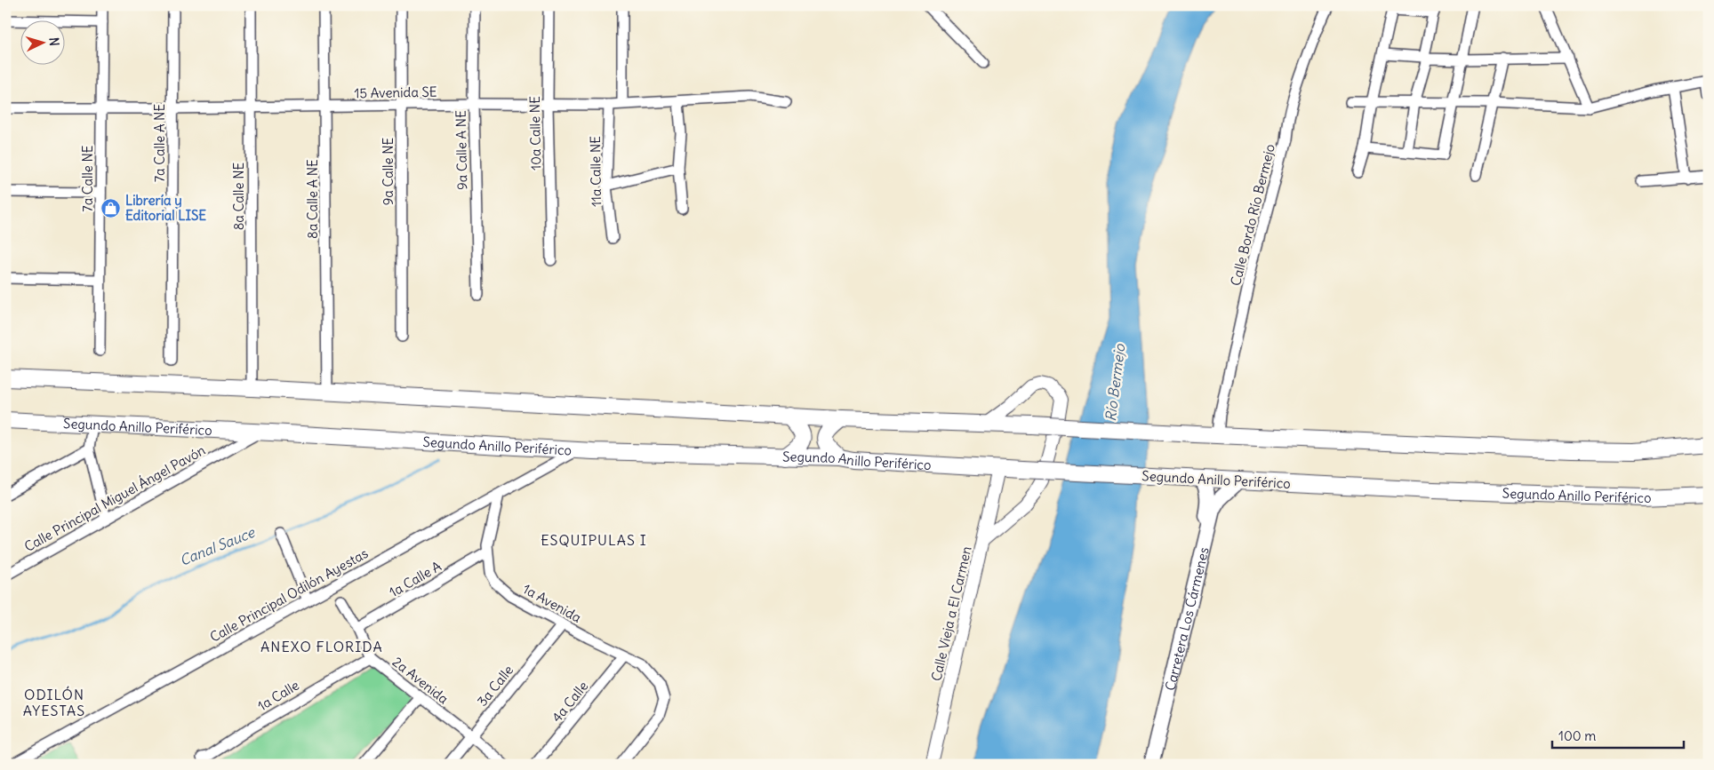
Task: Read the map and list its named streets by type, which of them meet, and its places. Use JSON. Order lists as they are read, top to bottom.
{
  "streets": {
    "main road": ["Segundo Anillo Periférico", "Carretera Los Cármenes"],
    "street": [
      "15 Avenida SE",
      "10a Calle NE",
      "7a Calle A NE",
      "9a Calle A NE",
      "9a Calle NE",
      "11a Calle NE",
      "7a Calle NE",
      "8a Calle NE",
      "8a Calle A NE",
      "Calle Bordo Río Bermejo",
      "Calle Principal Miguel Ángel Pavón",
      "1a Calle A",
      "Calle Principal Odilón Ayestas",
      "1a Avenida",
      "Calle Vieja a El Carmen",
      "2a Avenida",
      "3a Calle",
      "1a Calle",
      "4a Calle"
    ]
  },
  "crossings": [
    ["15 Avenida SE", "10a Calle NE"],
    ["15 Avenida SE", "7a Calle A NE"],
    ["15 Avenida SE", "9a Calle A NE"],
    ["15 Avenida SE", "9a Calle NE"],
    ["15 Avenida SE", "11a Calle NE"],
    ["15 Avenida SE", "7a Calle NE"],
    ["15 Avenida SE", "8a Calle NE"],
    ["15 Avenida SE", "8a Calle A NE"],
    ["Segundo Anillo Periférico", "Calle Principal Miguel Ángel Pavón"],
    ["Segundo Anillo Periférico", "Calle Principal Odilón Ayestas"],
    ["Segundo Anillo Periférico", "Calle Vieja a El Carmen"],
    ["Segundo Anillo Periférico", "Carretera Los Cármenes"],
    ["1a Calle A", "1a Avenida"],
    ["1a Calle A", "2a Avenida"],
    ["Calle Principal Odilón Ayestas", "1a Avenida"],
    ["1a Avenida", "3a Calle"],
    ["1a Avenida", "4a Calle"],
    ["2a Avenida", "3a Calle"],
    ["2a Avenida", "1a Calle"]
  ],
  "districts": ["ESQUIPULAS I", "ANEXO FLORIDA", "ODILÓN AYESTAS"],
  "water": ["Río Bermejo", "Canal Sauce"],
  "places": {
    "shop": ["Librería y Editorial LISE"]
  },
  "scale_bar": "100 m",
  "north": "right"
}
